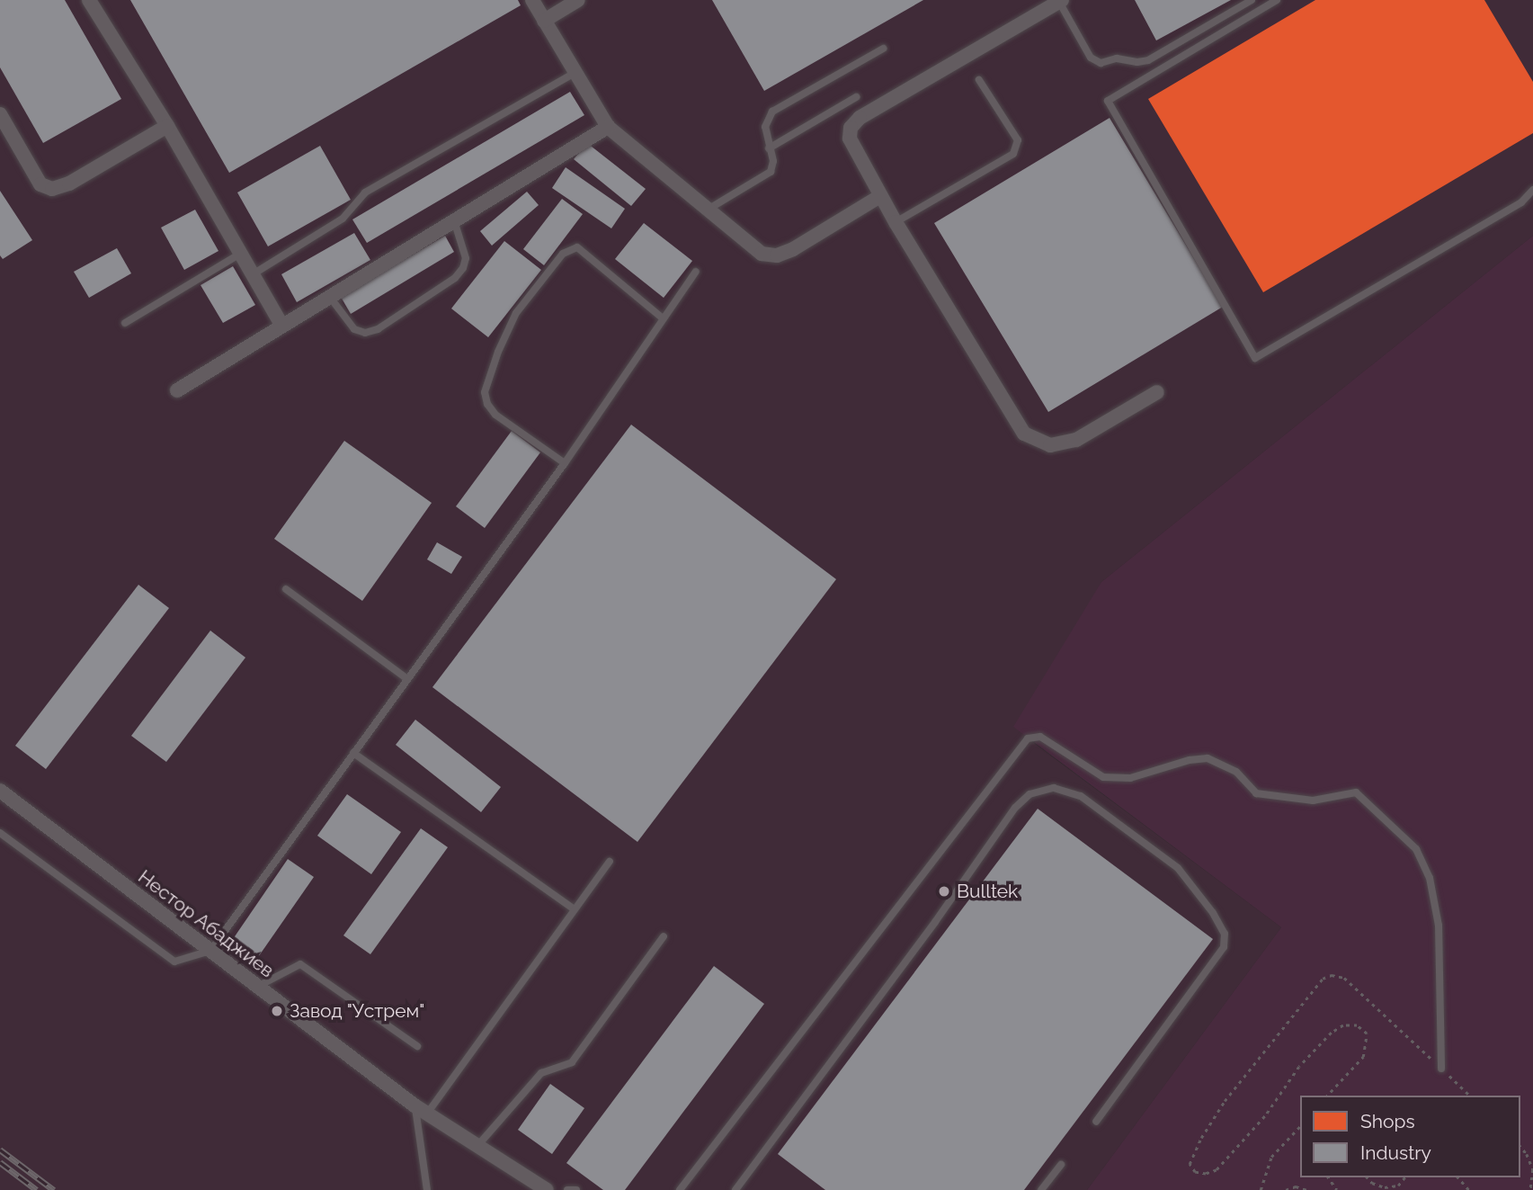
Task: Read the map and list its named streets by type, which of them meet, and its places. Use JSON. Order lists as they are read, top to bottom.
{
  "streets": {
    "street": ["Нестор Абаджиев"]
  },
  "places": ["Bulltek", "Завод \"Устрем\""],
  "legend": ["Shops", "Industry"]
}
